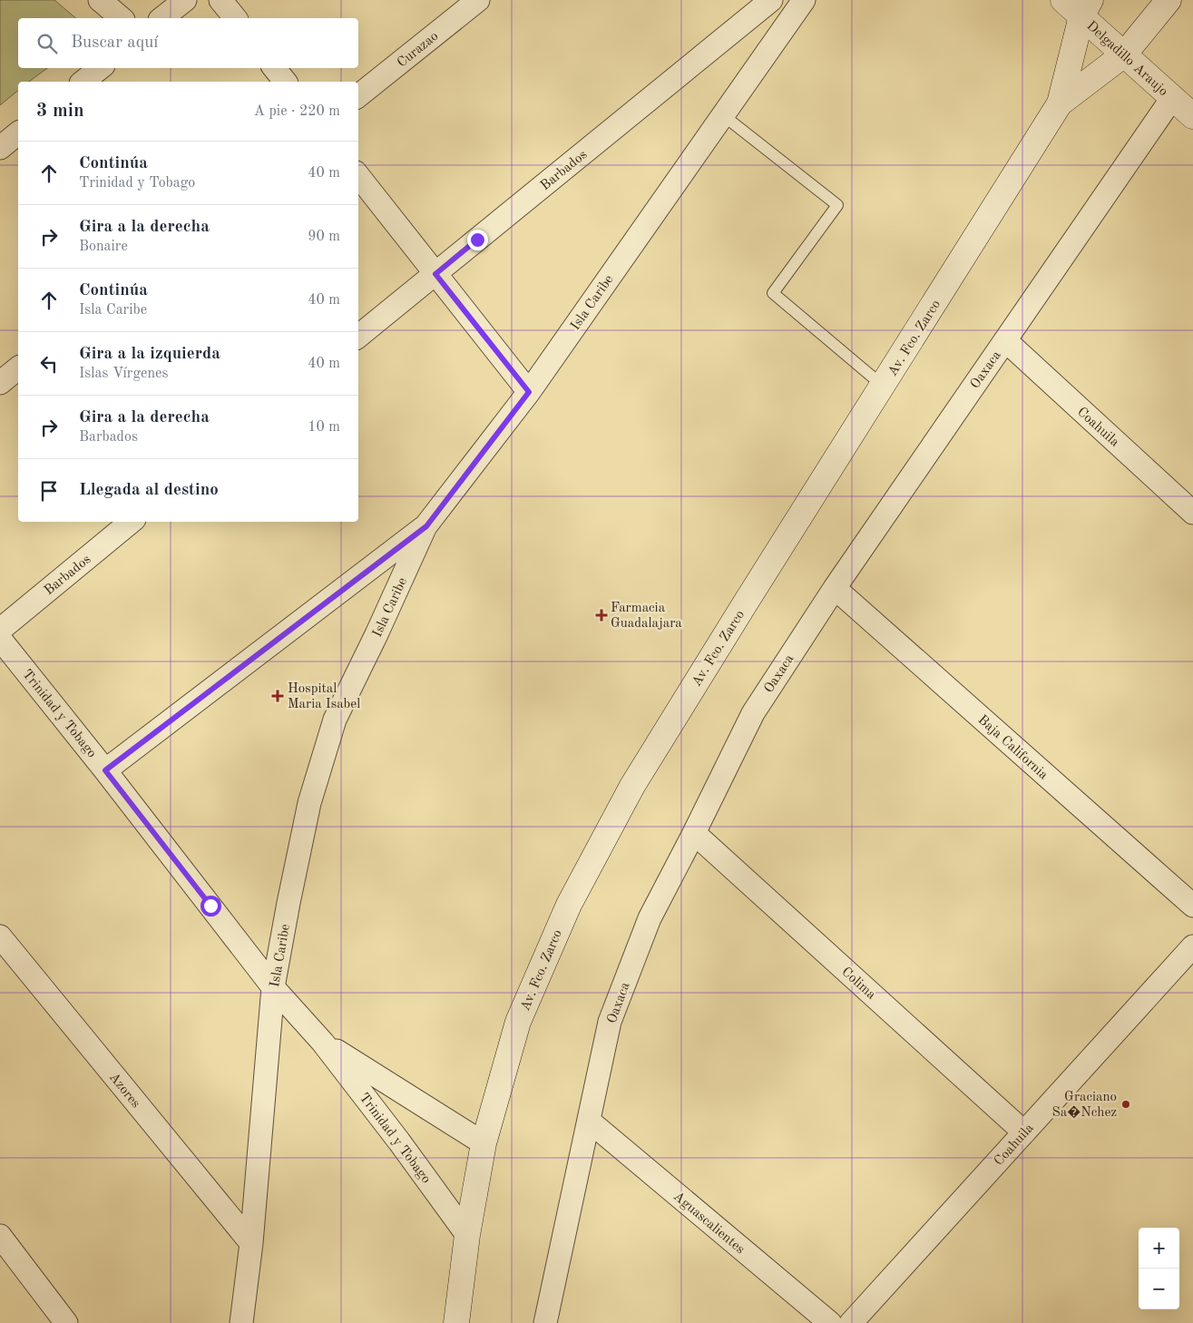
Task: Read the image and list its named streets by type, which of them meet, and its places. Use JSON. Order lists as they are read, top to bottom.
{
  "streets": {
    "main road": ["Delgadillo Araujo", "Av. Fco. Zarco"],
    "street": [
      "Curazao",
      "Barbados",
      "Isla Caribe",
      "Oaxaca",
      "Coahuila",
      "Trinidad y Tobago",
      "Baja California",
      "Colima",
      "Azores",
      "Aguascalientes"
    ]
  },
  "crossings": [
    ["Delgadillo Araujo", "Oaxaca"],
    ["Isla Caribe", "Trinidad y Tobago"],
    ["Isla Caribe", "Azores"],
    ["Av. Fco. Zarco", "Trinidad y Tobago"],
    ["Oaxaca", "Coahuila"],
    ["Oaxaca", "Baja California"],
    ["Oaxaca", "Colima"],
    ["Oaxaca", "Aguascalientes"],
    ["Coahuila", "Colima"]
  ],
  "places": {
    "health": ["Farmacia Guadalajara", "Hospital Maria Isabel"],
    "other": ["Graciano Sa�Nchez"]
  },
  "page": {
    "search": "Buscar aquí",
    "heading": ["3 min", "A pie · 220 m"],
    "list": [
      ["Continúa", "Trinidad y Tobago", "40 m"],
      ["Gira a la derecha", "Bonaire", "90 m"],
      ["Continúa", "Isla Caribe", "40 m"],
      ["Gira a la izquierda", "Islas Vírgenes", "40 m"],
      ["Gira a la derecha", "Barbados", "10 m"],
      "Llegada al destino"
    ],
    "map_buttons": ["+", "−"]
  }
}
